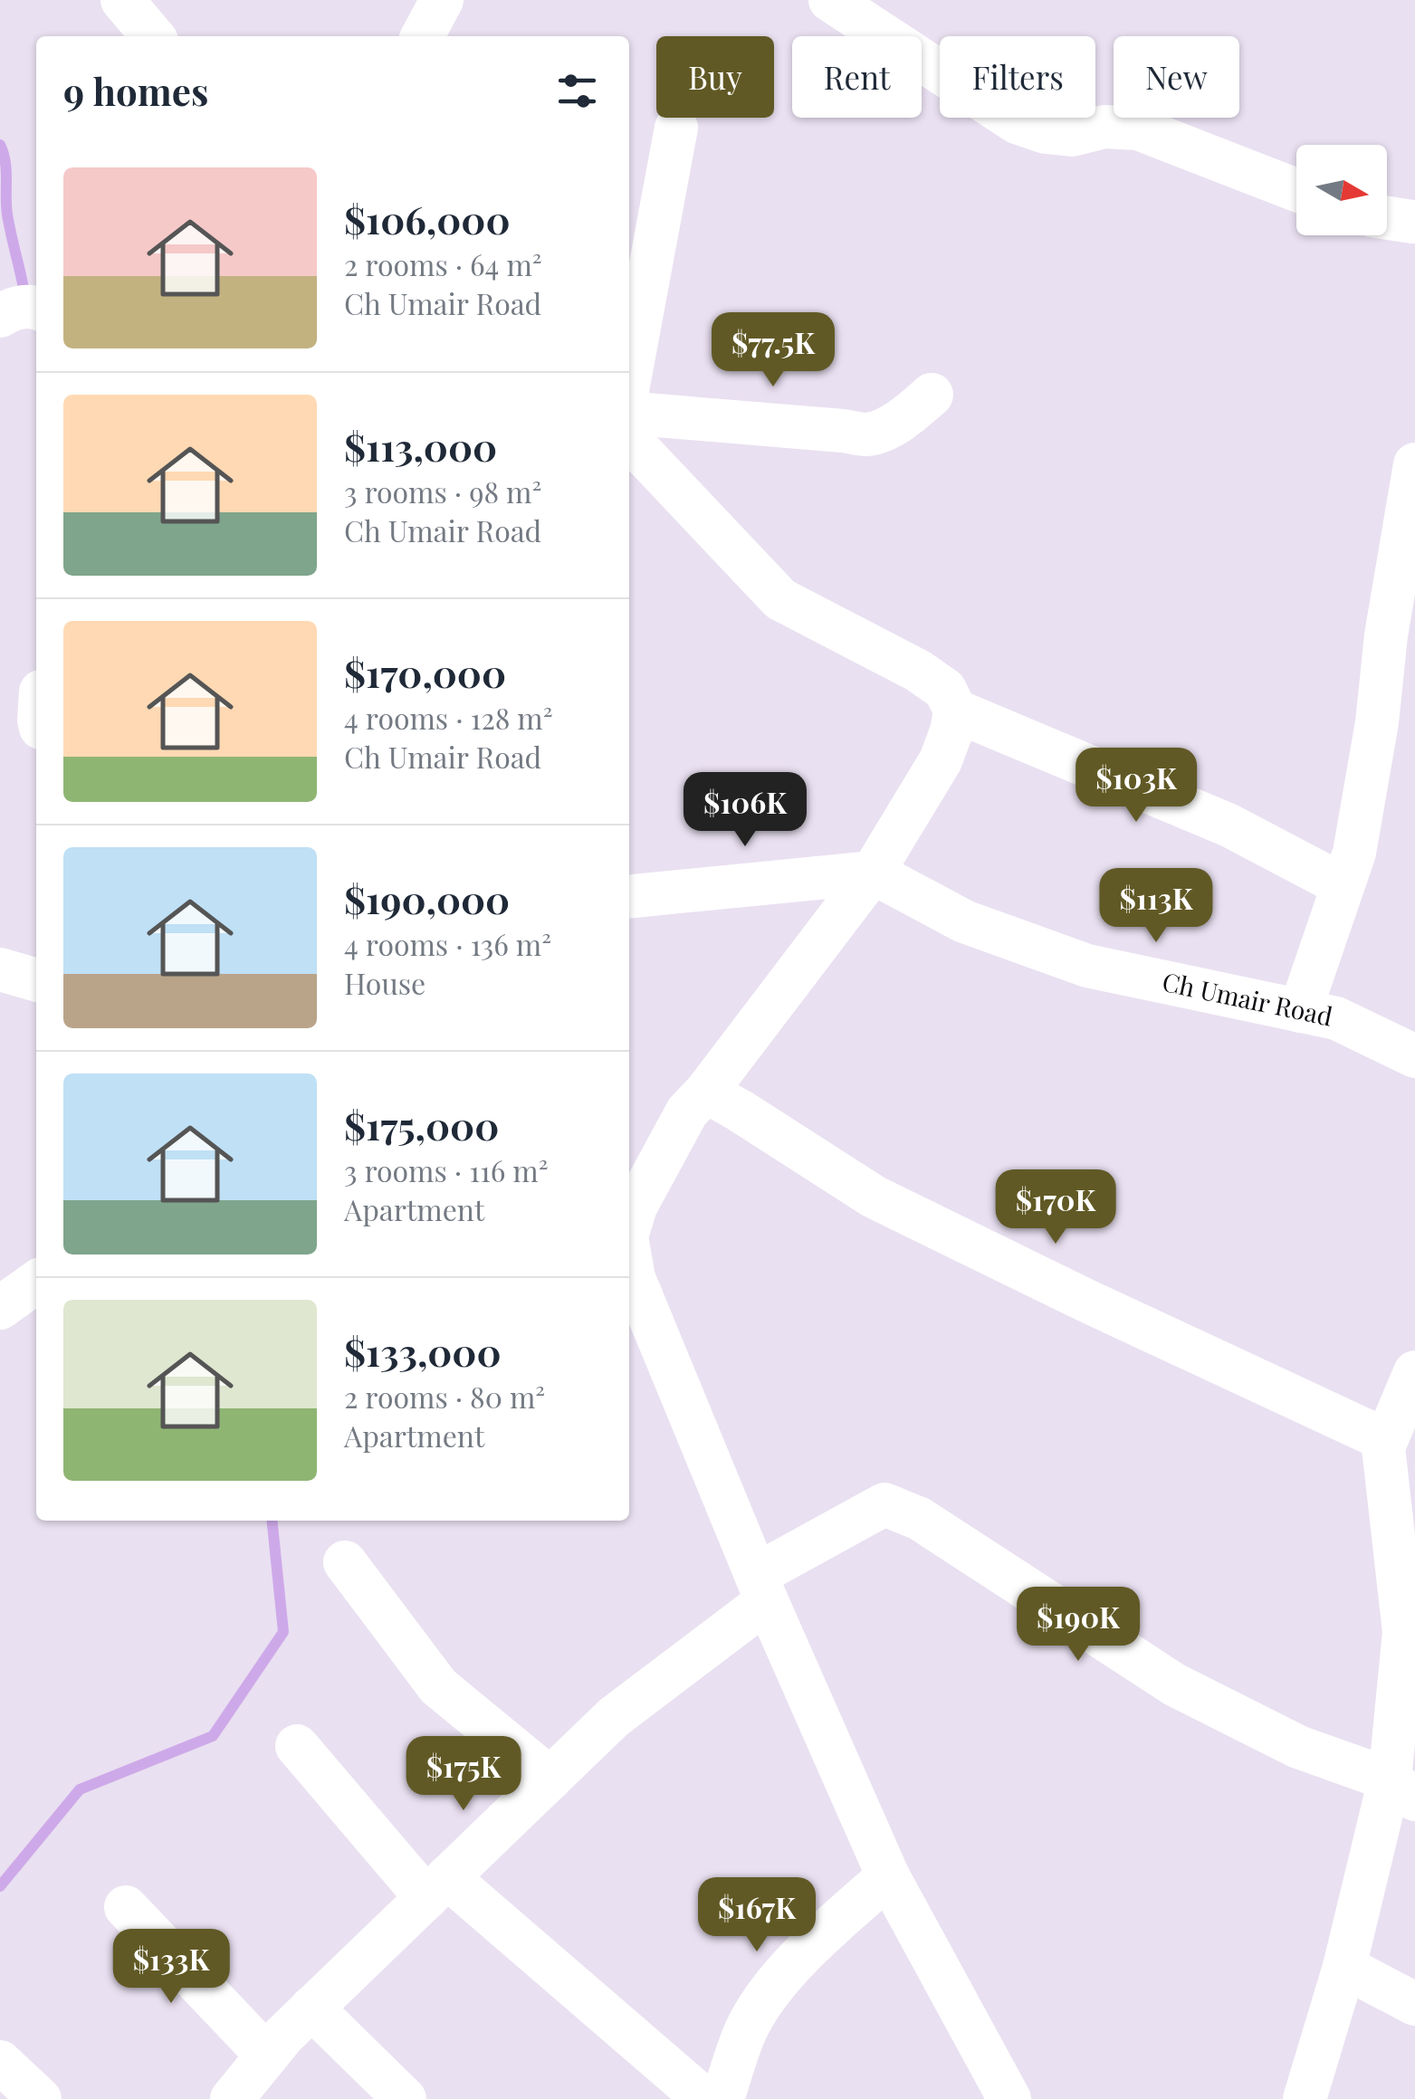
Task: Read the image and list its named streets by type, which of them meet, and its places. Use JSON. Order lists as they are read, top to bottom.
{
  "streets": {
    "street": ["Ch Umair Road"]
  },
  "north": "right",
  "page": {
    "chip": [
      "Buy",
      "Rent",
      "Filters",
      "New"
    ],
    "heading": "9 homes",
    "list": [
      {
        "name": "$106,000",
        "note": "2 rooms · 64 m² · Ch Umair Road"
      },
      {
        "name": "$113,000",
        "note": "3 rooms · 98 m² · Ch Umair Road"
      },
      {
        "name": "$170,000",
        "note": "4 rooms · 128 m² · Ch Umair Road"
      },
      {
        "name": "$190,000",
        "note": "4 rooms · 136 m² · House"
      },
      {
        "name": "$175,000",
        "note": "3 rooms · 116 m² · Apartment"
      },
      {
        "name": "$133,000",
        "note": "2 rooms · 80 m² · Apartment"
      }
    ],
    "price": [
      "$77.5K",
      "$103K",
      "$106K",
      "$113K",
      "$170K",
      "$190K",
      "$175K",
      "$167K",
      "$133K"
    ]
  }
}
